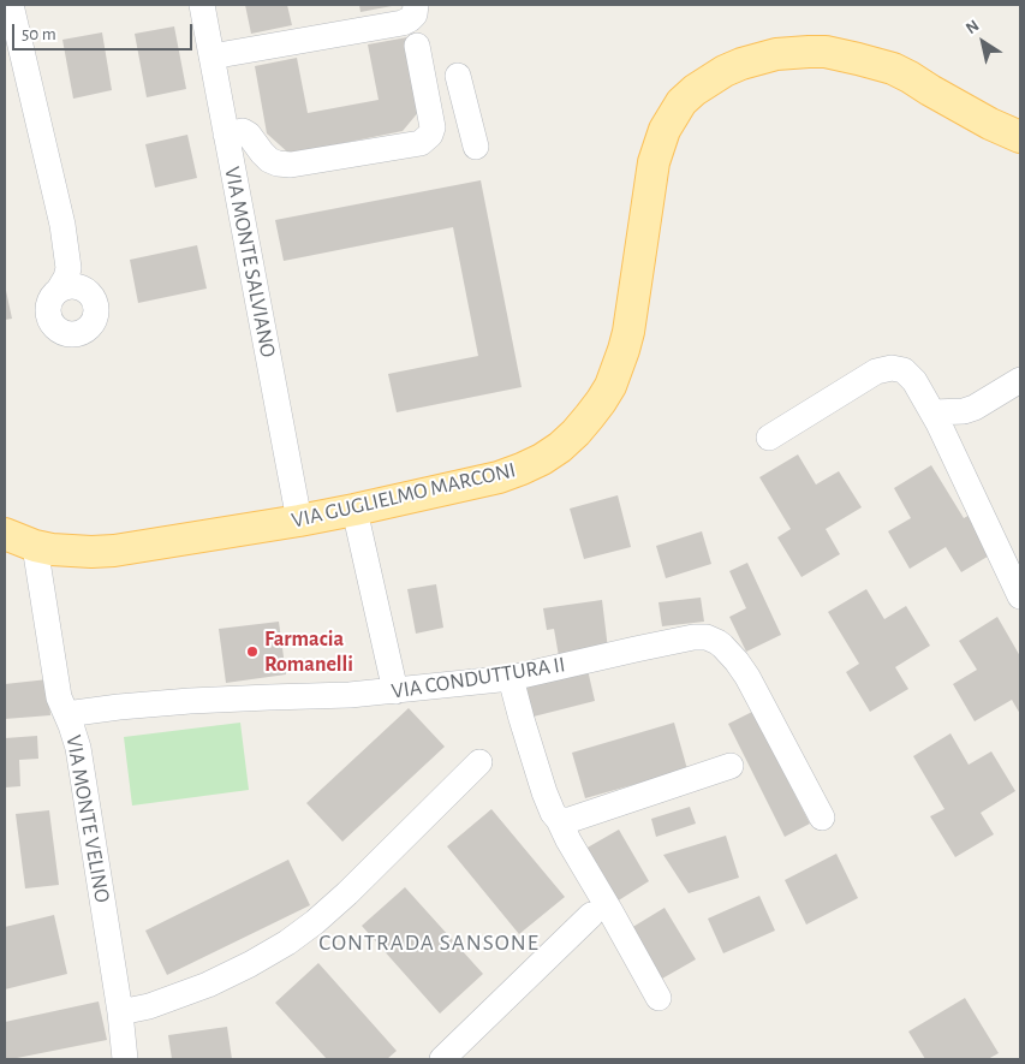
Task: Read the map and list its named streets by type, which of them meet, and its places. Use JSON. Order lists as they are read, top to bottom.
{
  "streets": {
    "main road": ["VIA GUGLIELMO MARCONI"],
    "street": ["VIA MONTE SALVIANO", "VIA CONDUTTURA II", "VIA MONTE VELINO"]
  },
  "crossings": [
    ["VIA MONTE SALVIANO", "VIA GUGLIELMO MARCONI"],
    ["VIA GUGLIELMO MARCONI", "VIA MONTE VELINO"],
    ["VIA CONDUTTURA II", "VIA MONTE VELINO"]
  ],
  "districts": ["CONTRADA SANSONE"],
  "places": ["Farmacia Romanelli"],
  "scale_bar": "50 m",
  "north": "top left"
}
